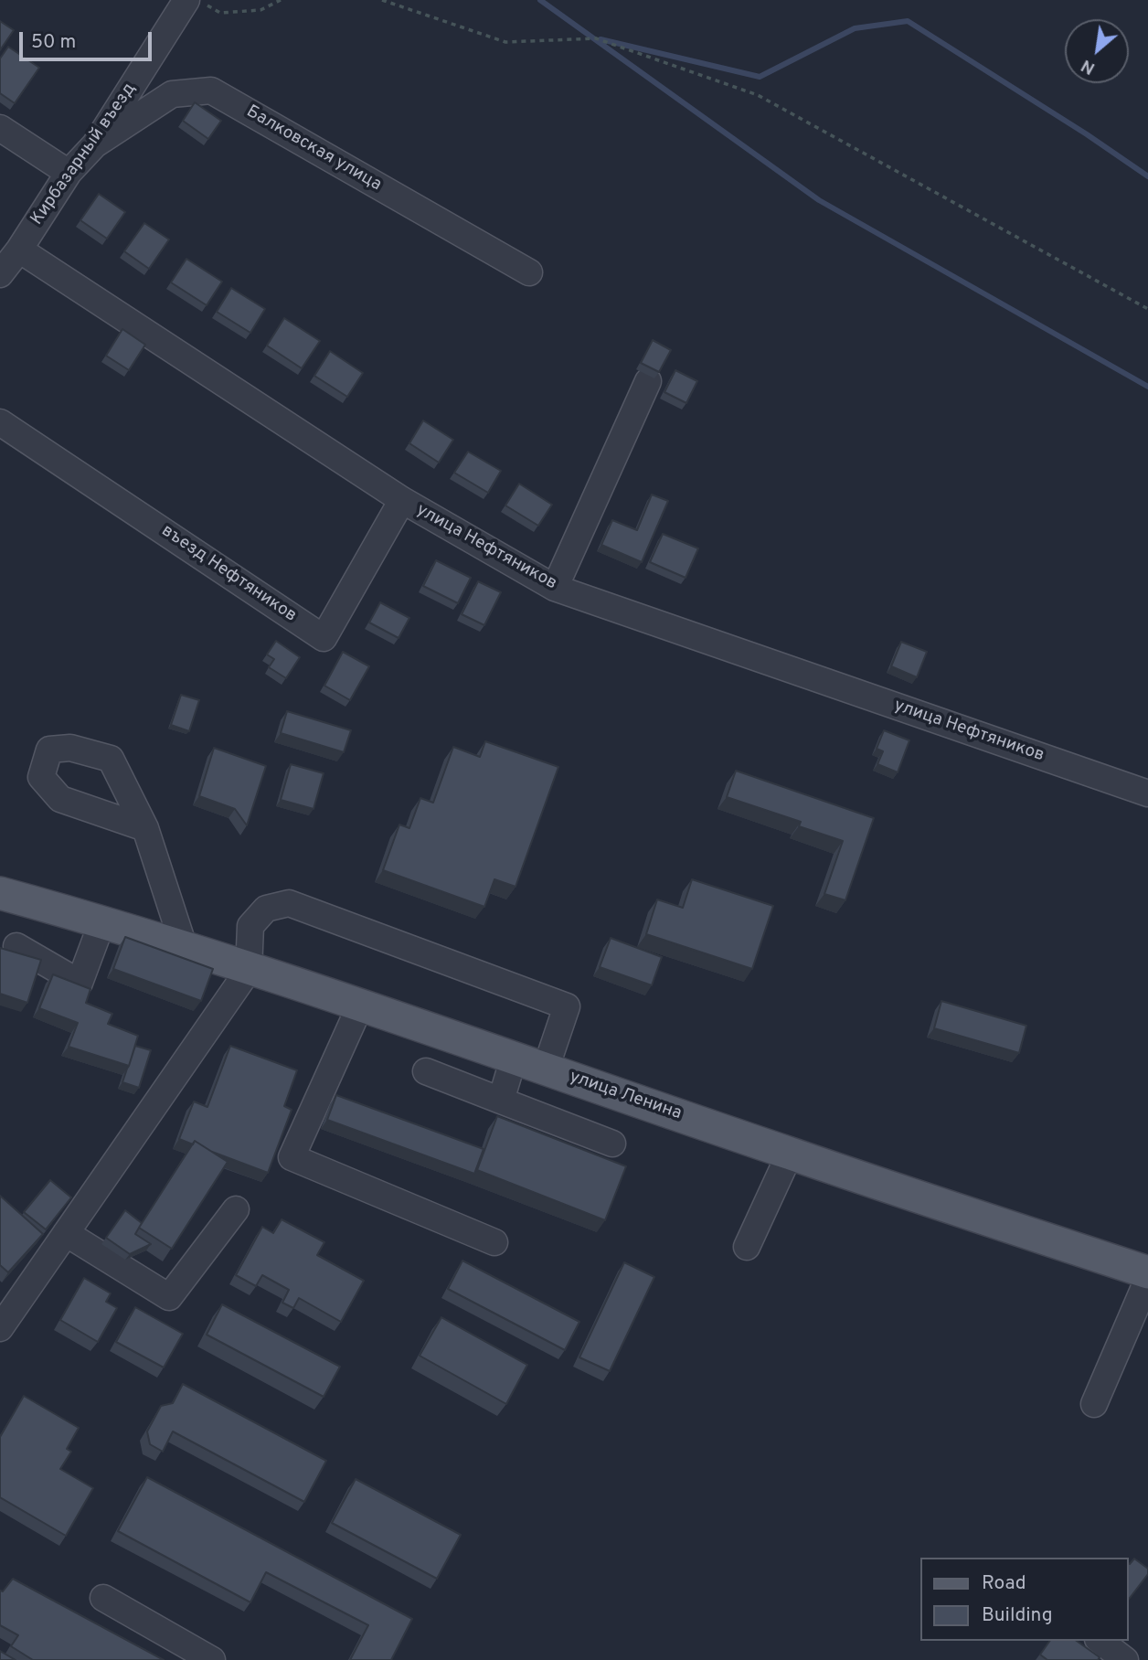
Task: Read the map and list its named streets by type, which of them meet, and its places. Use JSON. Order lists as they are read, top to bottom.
{
  "streets": {
    "main road": ["улица Ленина"],
    "street": [
      "Балковская улица",
      "Кирбазарный въезд",
      "улица Нефтяников",
      "въезд Нефтяников"
    ]
  },
  "crossings": [
    ["Балковская улица", "Кирбазарный въезд"],
    ["Кирбазарный въезд", "улица Нефтяников"],
    ["улица Нефтяников", "въезд Нефтяников"]
  ],
  "legend": ["Road", "Building"],
  "scale_bar": "50 m",
  "north": "bottom left"
}
